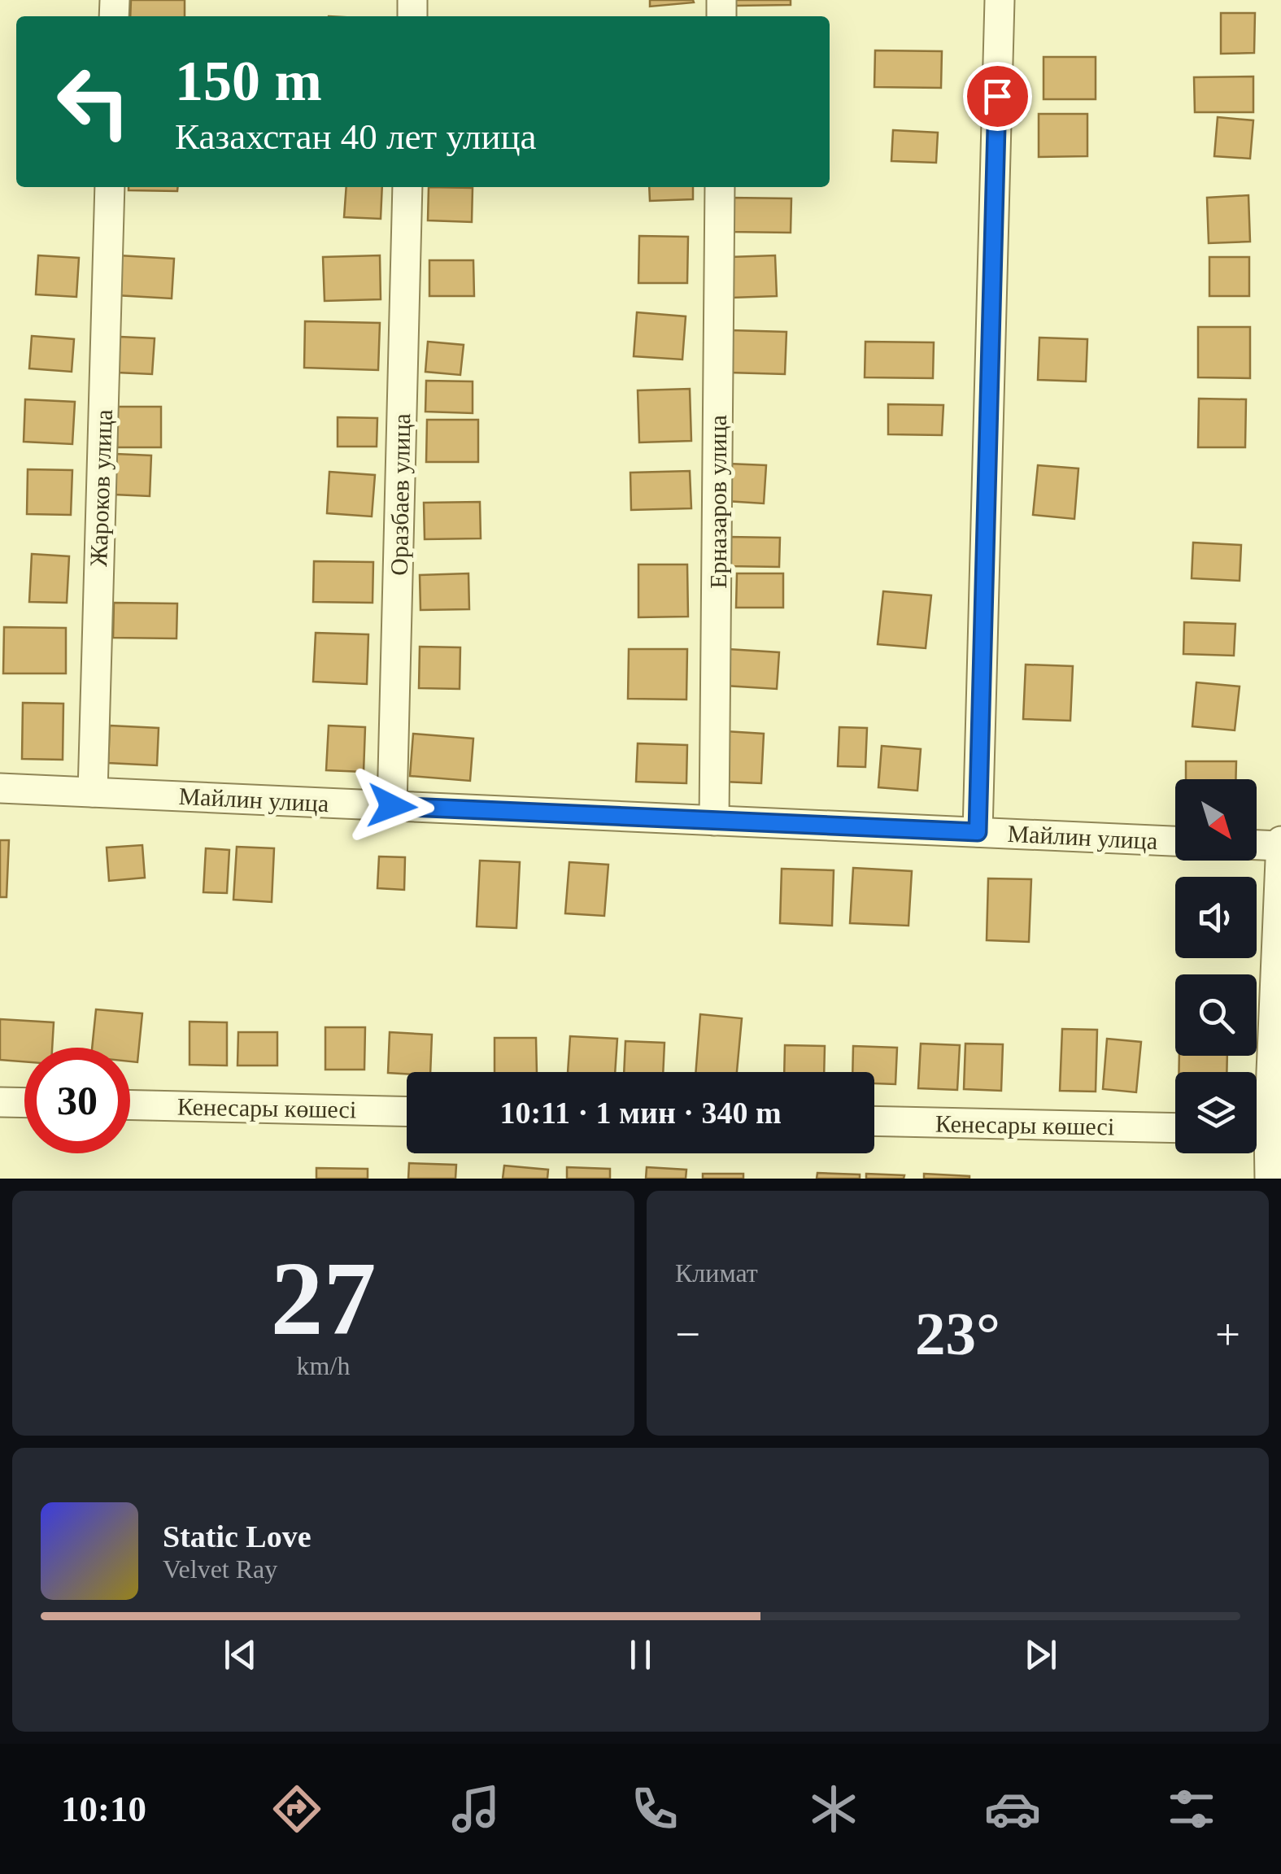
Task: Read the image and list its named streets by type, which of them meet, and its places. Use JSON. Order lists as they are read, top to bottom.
{
  "streets": {
    "street": [
      "Жароков улица",
      "Оразбаев улица",
      "Ерназаров улица",
      "Майлин улица",
      "Кенесары көшесі"
    ]
  },
  "crossings": [
    ["Жароков улица", "Майлин улица"],
    ["Оразбаев улица", "Майлин улица"],
    ["Ерназаров улица", "Майлин улица"]
  ],
  "north": "bottom right",
  "page": {
    "turn": ["150 m", "Казахстан 40 лет улица"],
    "limit": "30",
    "trip": "10:11 · 1 мин · 340 m",
    "tile": [
      ["27", "km/h"],
      "Климат"
    ],
    "heat": ["−", "23°", "+"],
    "song": ["Static Love", "Velvet Ray"],
    "tabs": "10:10"
  }
}
